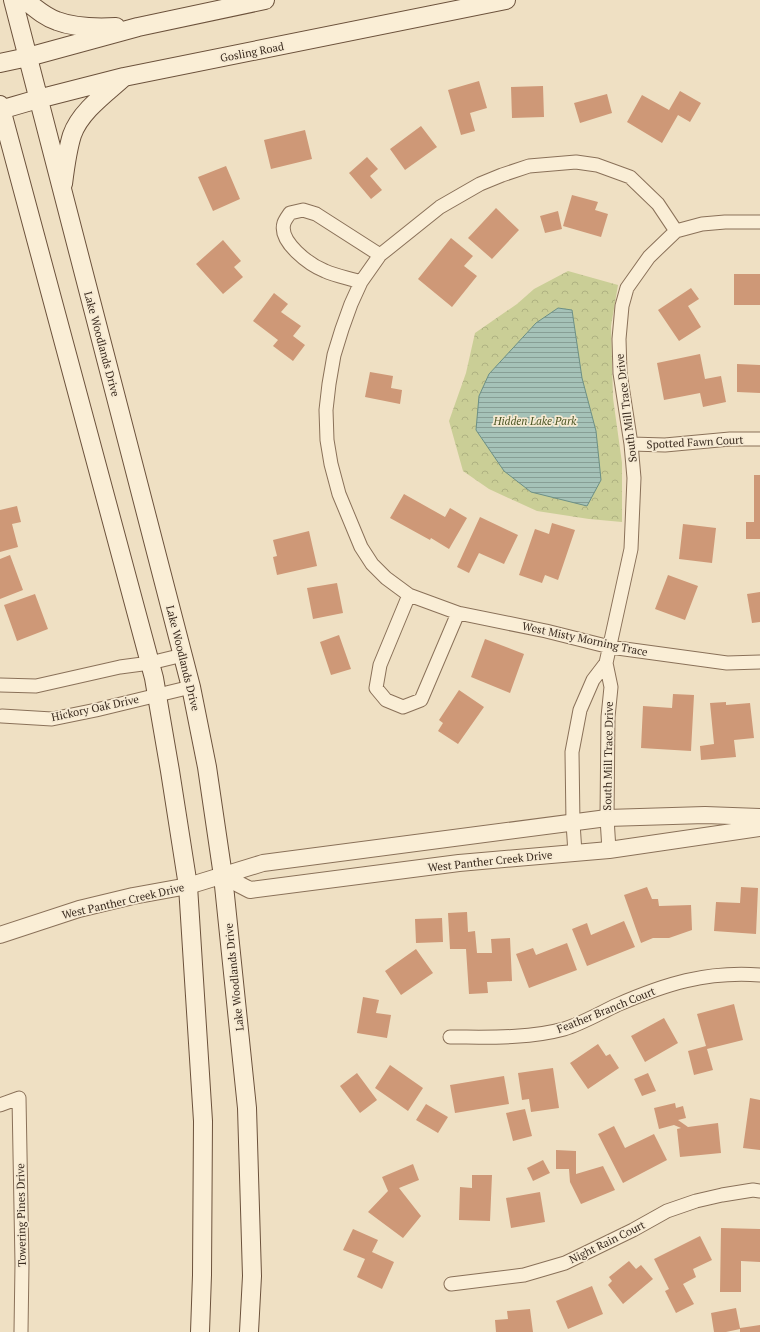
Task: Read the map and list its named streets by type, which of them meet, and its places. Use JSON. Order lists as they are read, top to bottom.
{
  "streets": {
    "main road": ["Gosling Road", "Lake Woodlands Drive"],
    "street": [
      "South Mill Trace Drive",
      "Spotted Fawn Court",
      "West Misty Morning Trace",
      "Hickory Oak Drive",
      "West Panther Creek Drive",
      "Feather Branch Court",
      "Towering Pines Drive",
      "Night Rain Court"
    ]
  },
  "crossings": [
    ["Gosling Road", "Lake Woodlands Drive"],
    ["Lake Woodlands Drive", "Hickory Oak Drive"],
    ["Lake Woodlands Drive", "West Panther Creek Drive"],
    ["South Mill Trace Drive", "Spotted Fawn Court"],
    ["South Mill Trace Drive", "West Misty Morning Trace"],
    ["South Mill Trace Drive", "West Panther Creek Drive"]
  ],
  "parks": ["Hidden Lake Park"]
}
